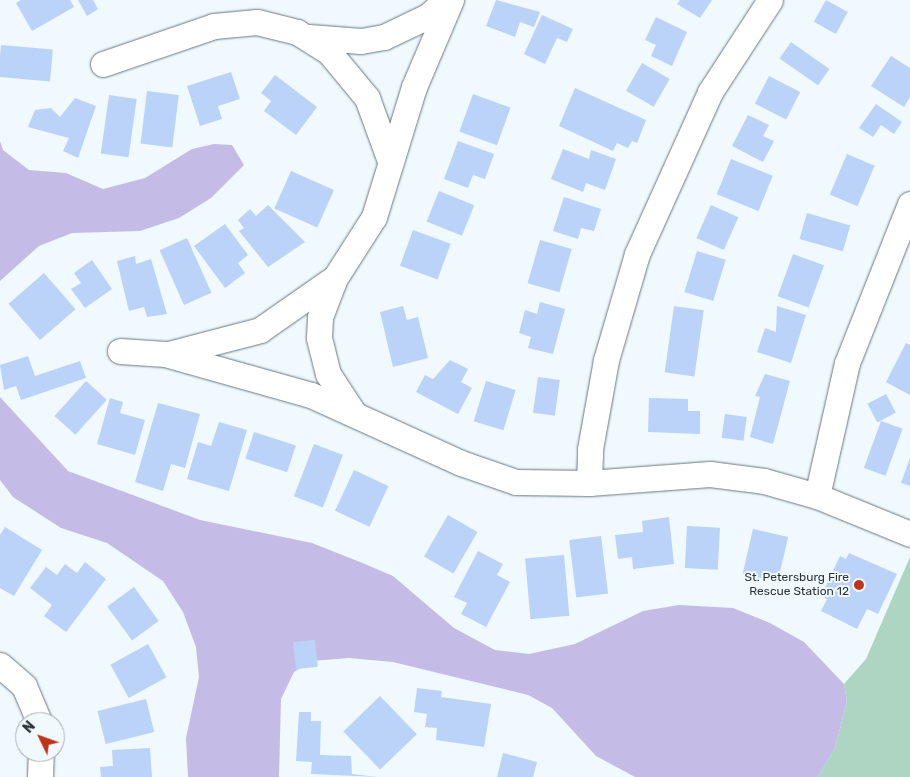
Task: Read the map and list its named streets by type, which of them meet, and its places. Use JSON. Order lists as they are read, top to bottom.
{
  "places": ["St. Petersburg Fire Rescue Station 12"],
  "north": "top left"
}
